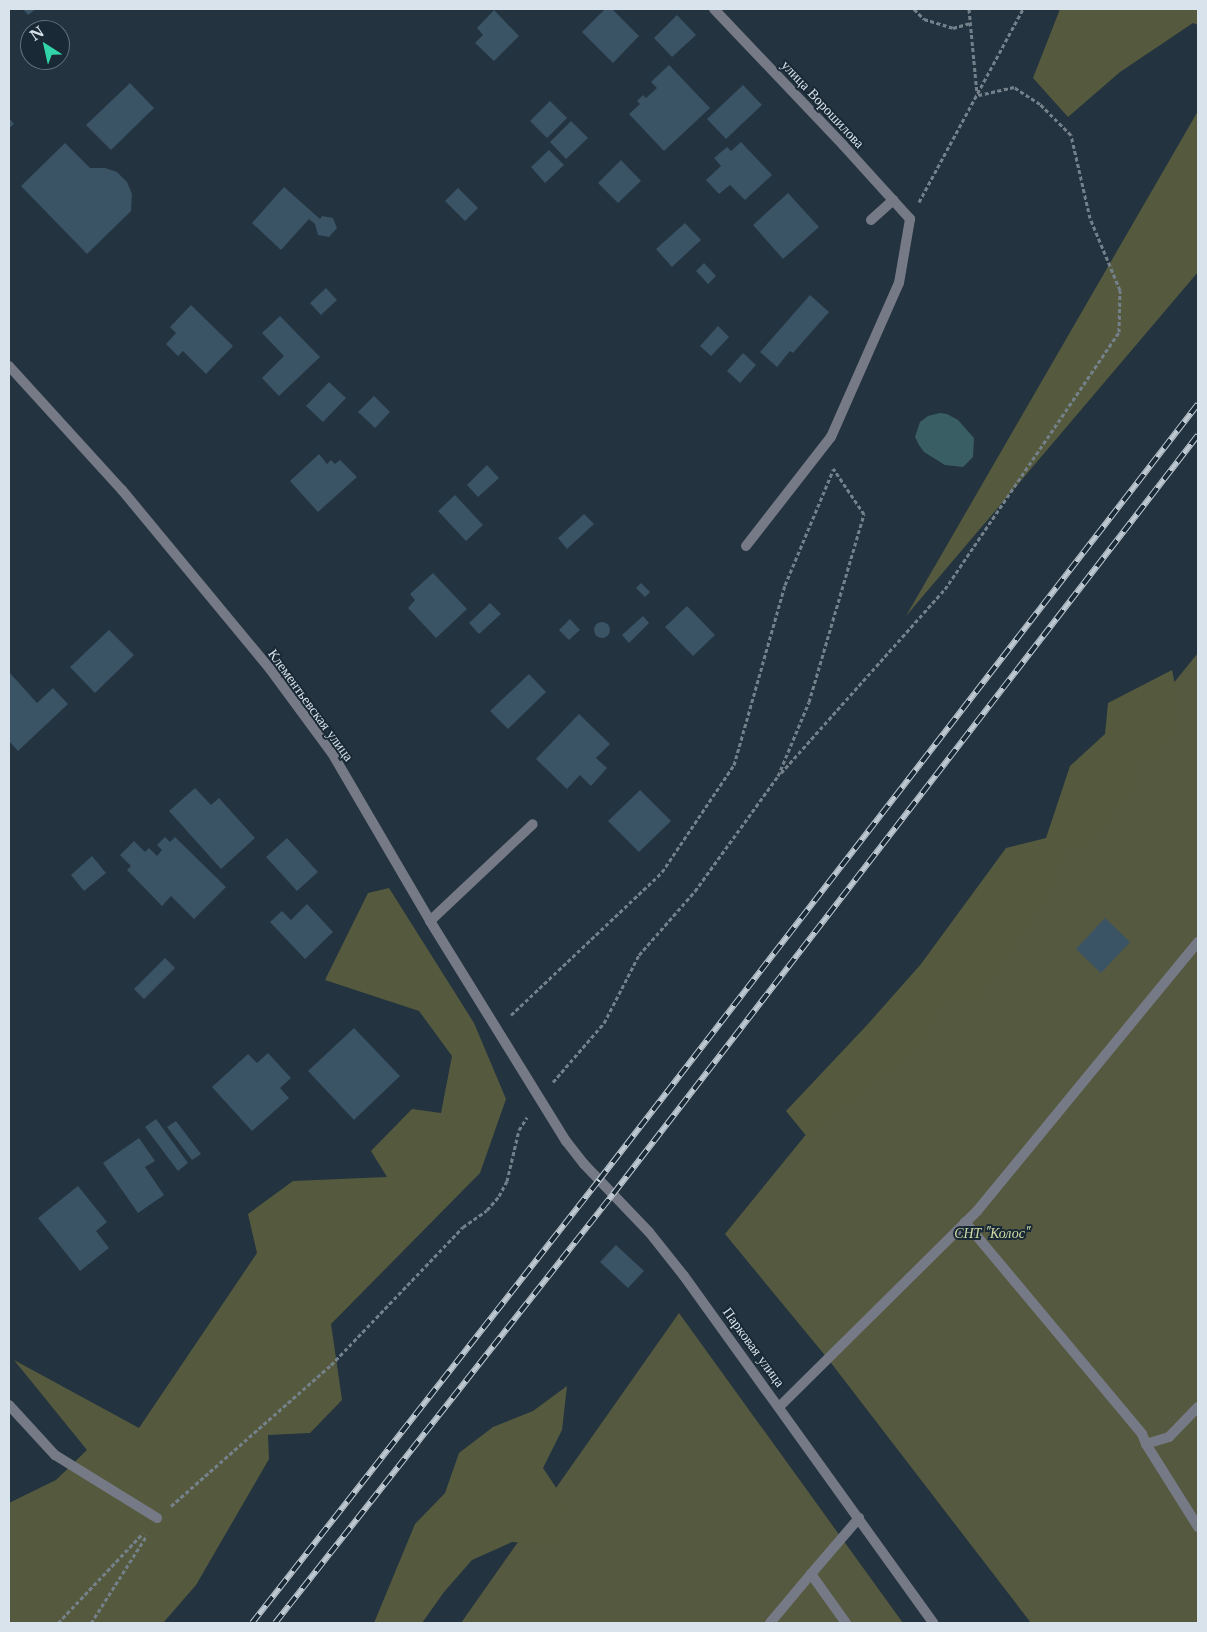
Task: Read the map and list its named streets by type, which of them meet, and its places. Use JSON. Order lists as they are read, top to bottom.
{
  "streets": {
    "street": ["улица Ворошилова", "Клементьевская улица", "Парковая улица"]
  },
  "crossings": [
    ["Клементьевская улица", "Парковая улица"]
  ],
  "parks": ["СНТ \"Колос\""],
  "north": "top left"
}
